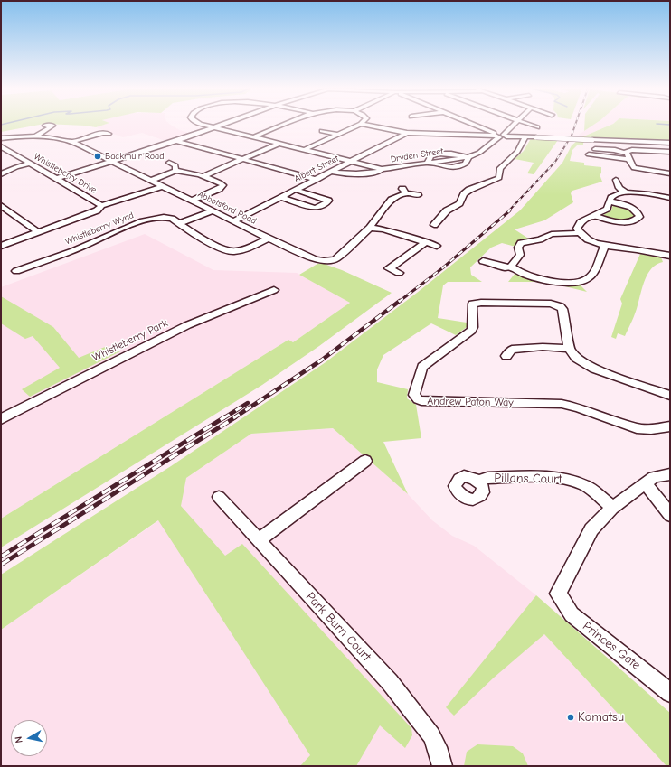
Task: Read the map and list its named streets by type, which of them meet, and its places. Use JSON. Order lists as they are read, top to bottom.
{
  "streets": {
    "street": [
      "Dryden Street",
      "Albert Street",
      "Whistleberry Drive",
      "Abbotsford Road",
      "Whistleberry Wynd",
      "Whistleberry Park",
      "Andrew Paton Way",
      "Pillans Court",
      "Park Burn Court",
      "Princes Gate"
    ]
  },
  "crossings": [
    ["Dryden Street", "Albert Street"],
    ["Albert Street", "Abbotsford Road"],
    ["Abbotsford Road", "Whistleberry Wynd"],
    ["Pillans Court", "Princes Gate"]
  ],
  "places": ["Backmuir Road", "Komatsu"],
  "north": "left"
}
